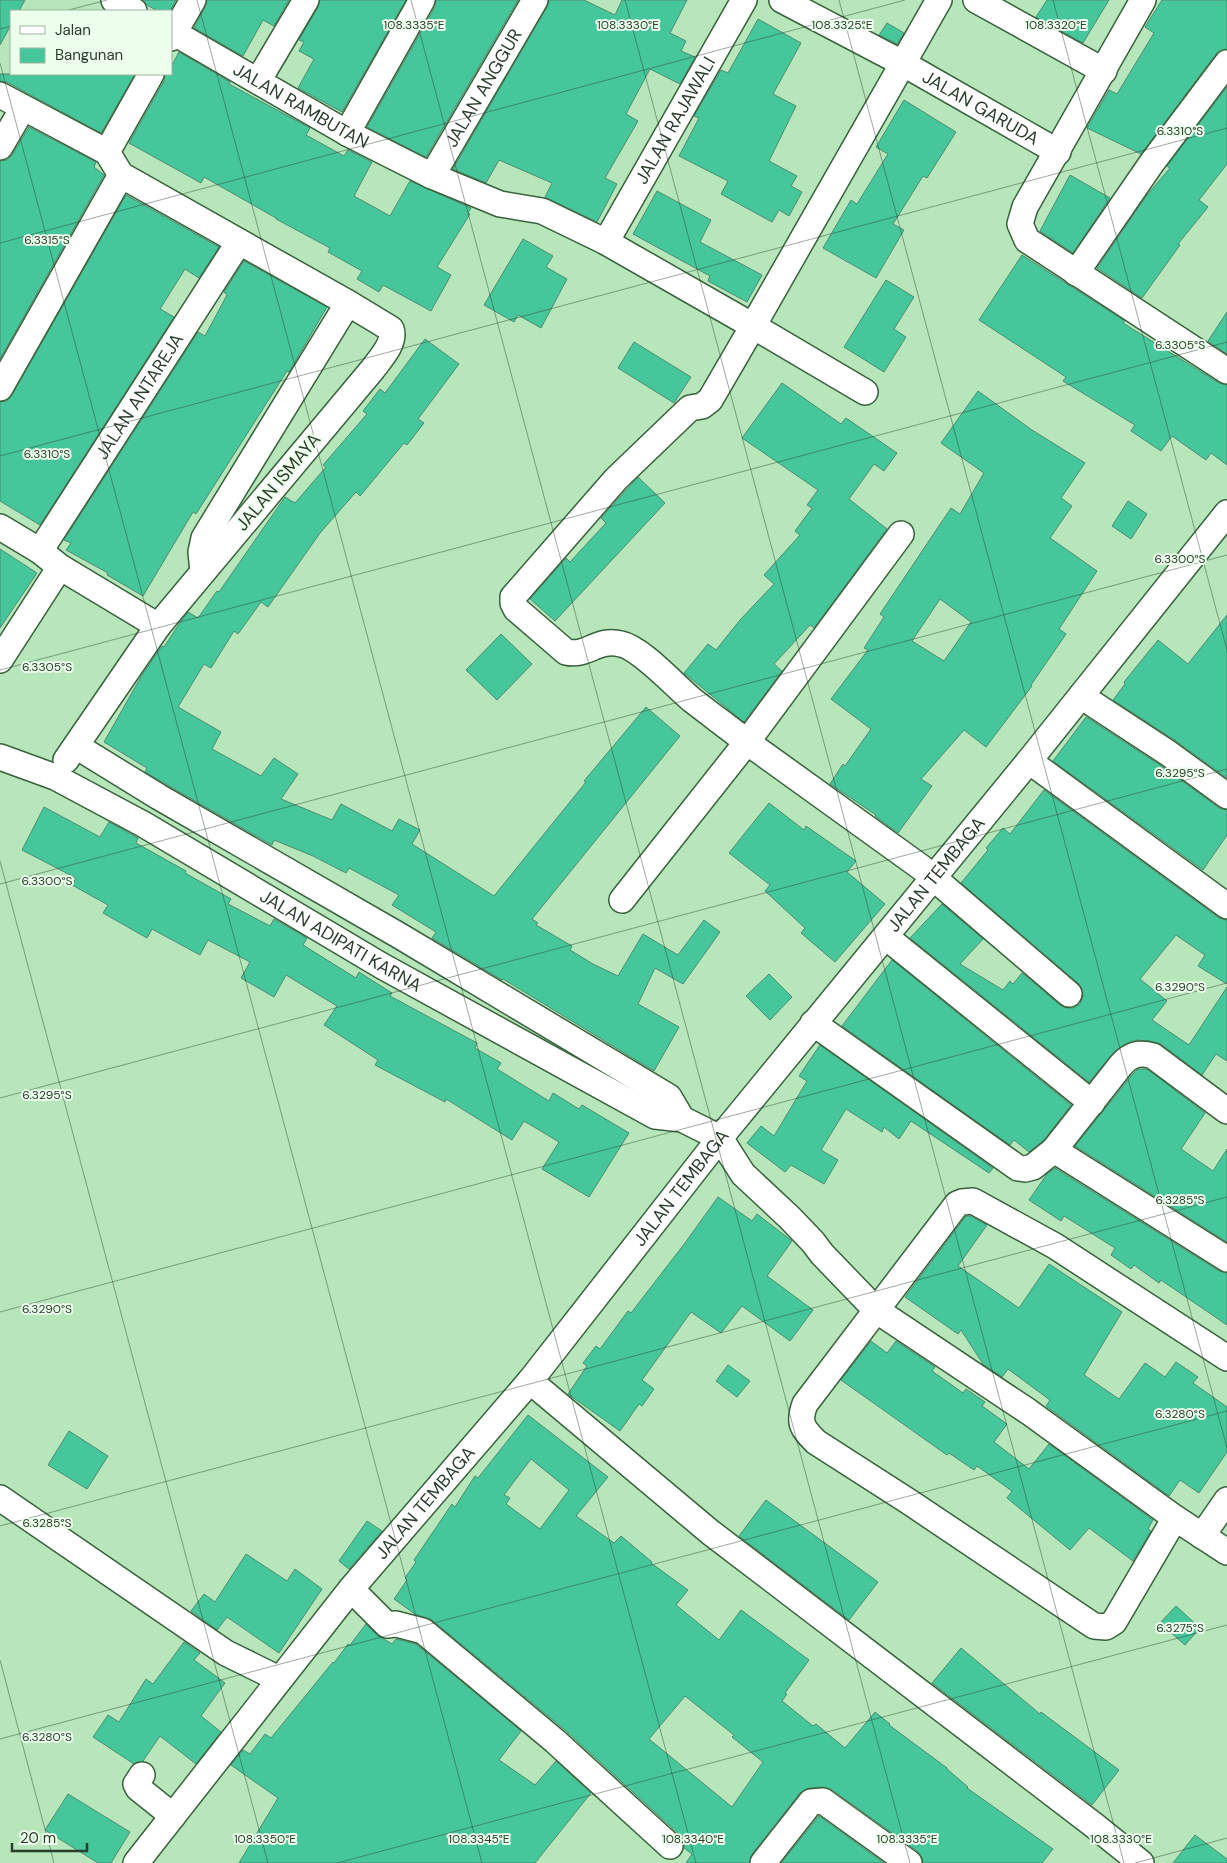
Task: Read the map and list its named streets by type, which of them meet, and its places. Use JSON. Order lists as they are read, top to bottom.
{
  "streets": {
    "street": [
      "JALAN ANGGUR",
      "JALAN RAMBUTAN",
      "JALAN GARUDA",
      "JALAN RAJAWALI",
      "JALAN ANTAREJA",
      "JALAN ISMAYA",
      "JALAN TEMBAGA",
      "JALAN ADIPATI KARNA"
    ]
  },
  "crossings": [
    ["JALAN ANGGUR", "JALAN RAMBUTAN"],
    ["JALAN RAMBUTAN", "JALAN RAJAWALI"],
    ["JALAN ISMAYA", "JALAN ADIPATI KARNA"],
    ["JALAN TEMBAGA", "JALAN ADIPATI KARNA"]
  ],
  "legend": ["Jalan", "Bangunan"],
  "scale_bar": "20 m",
  "coordinates": [
    "108.3335°E",
    "108.3330°E",
    "108.3325°E",
    "108.3320°E",
    "6.3310°S",
    "6.3315°S",
    "6.3305°S",
    "6.3300°S",
    "6.3295°S",
    "6.3290°S",
    "6.3285°S",
    "6.3280°S",
    "6.3275°S",
    "108.3350°E",
    "108.3345°E",
    "108.3340°E"
  ]
}
